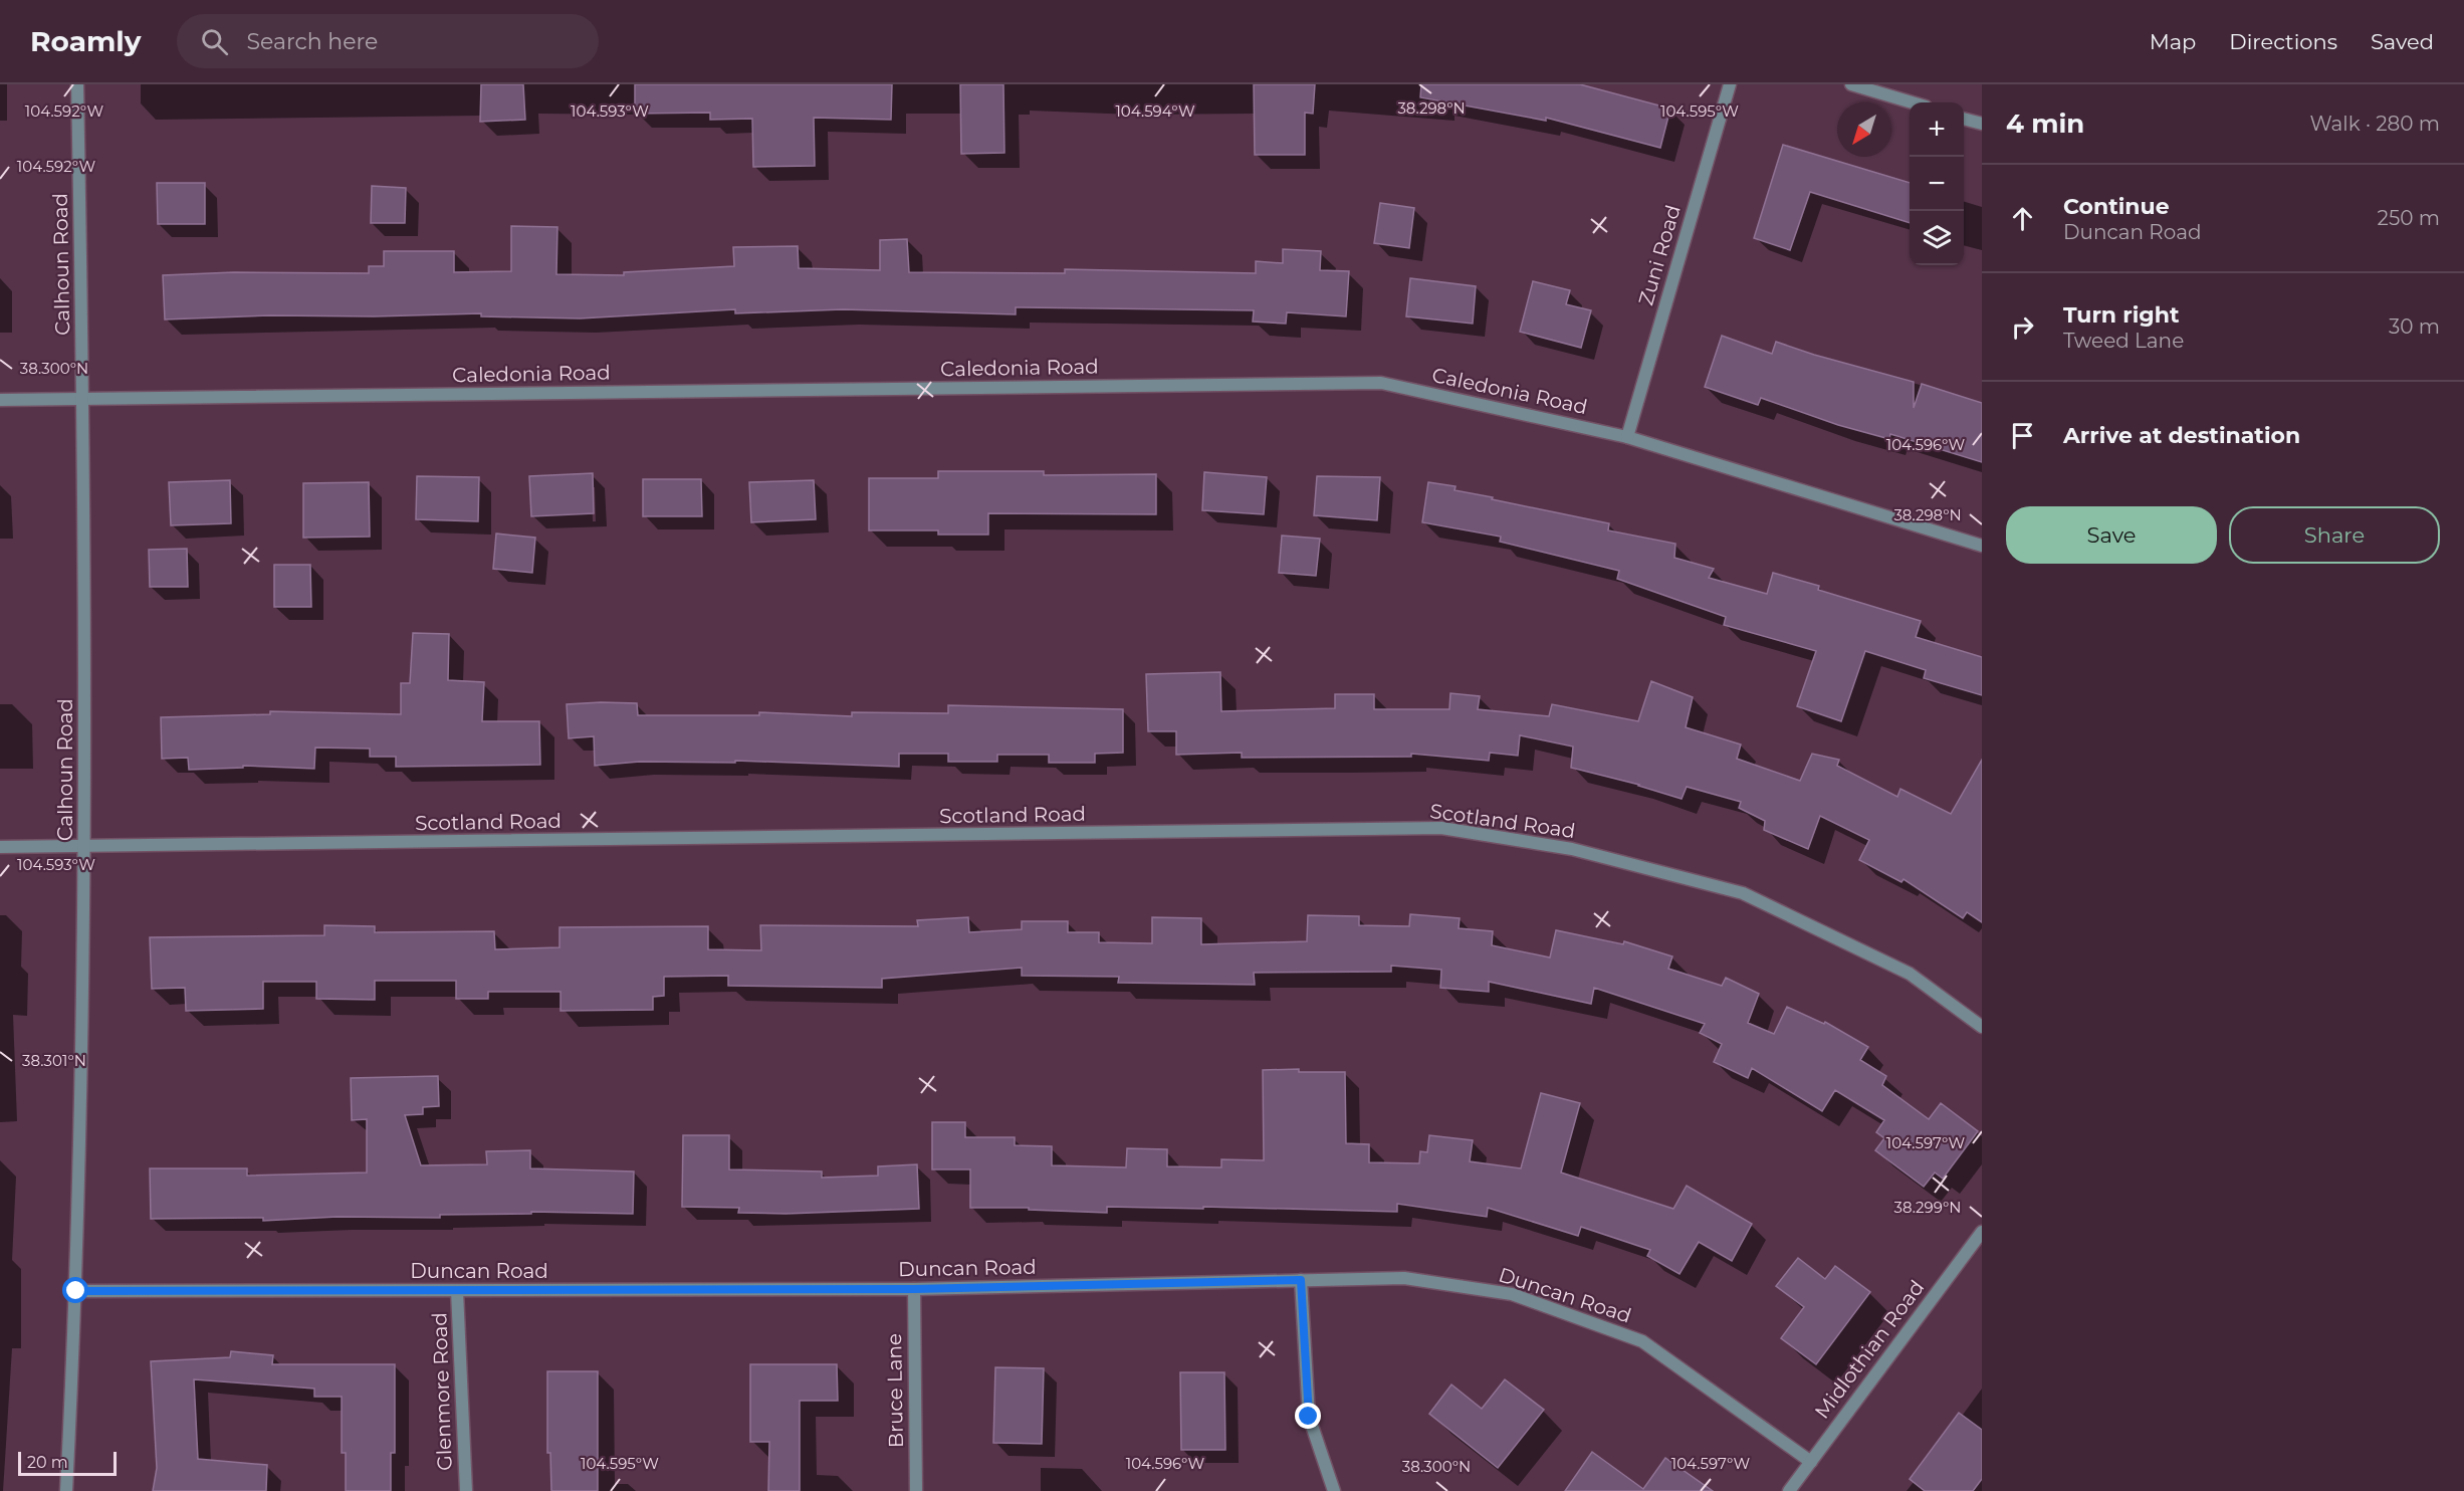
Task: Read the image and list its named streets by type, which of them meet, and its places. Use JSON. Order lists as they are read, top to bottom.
{
  "streets": {
    "street": [
      "Zuni Road",
      "Calhoun Road",
      "Caledonia Road",
      "Scotland Road",
      "Duncan Road",
      "Midlothian Road",
      "Bruce Lane",
      "Glenmore Road"
    ]
  },
  "crossings": [
    ["Zuni Road", "Caledonia Road"],
    ["Calhoun Road", "Caledonia Road"],
    ["Calhoun Road", "Scotland Road"],
    ["Calhoun Road", "Duncan Road"],
    ["Duncan Road", "Midlothian Road"],
    ["Duncan Road", "Bruce Lane"],
    ["Duncan Road", "Glenmore Road"]
  ],
  "scale_bar": "20 m",
  "north": "bottom left",
  "page": {
    "header": "Roamly",
    "search": "Search here",
    "nav": ["Map", "Directions", "Saved"],
    "heading": ["4 min", "Walk · 280 m"],
    "map_buttons": ["+", "−"],
    "list": [
      ["Continue", "Duncan Road", "250 m"],
      ["Turn right", "Tweed Lane", "30 m"],
      "Arrive at destination"
    ],
    "buttons": ["Save", "Share"],
    "scale": "20 m"
  },
  "coordinates": [
    "38.298°N",
    "104.592°W",
    "104.593°W",
    "104.594°W",
    "104.595°W",
    "38.300°N",
    "104.596°W",
    "38.301°N",
    "104.597°W",
    "38.299°N"
  ]
}
